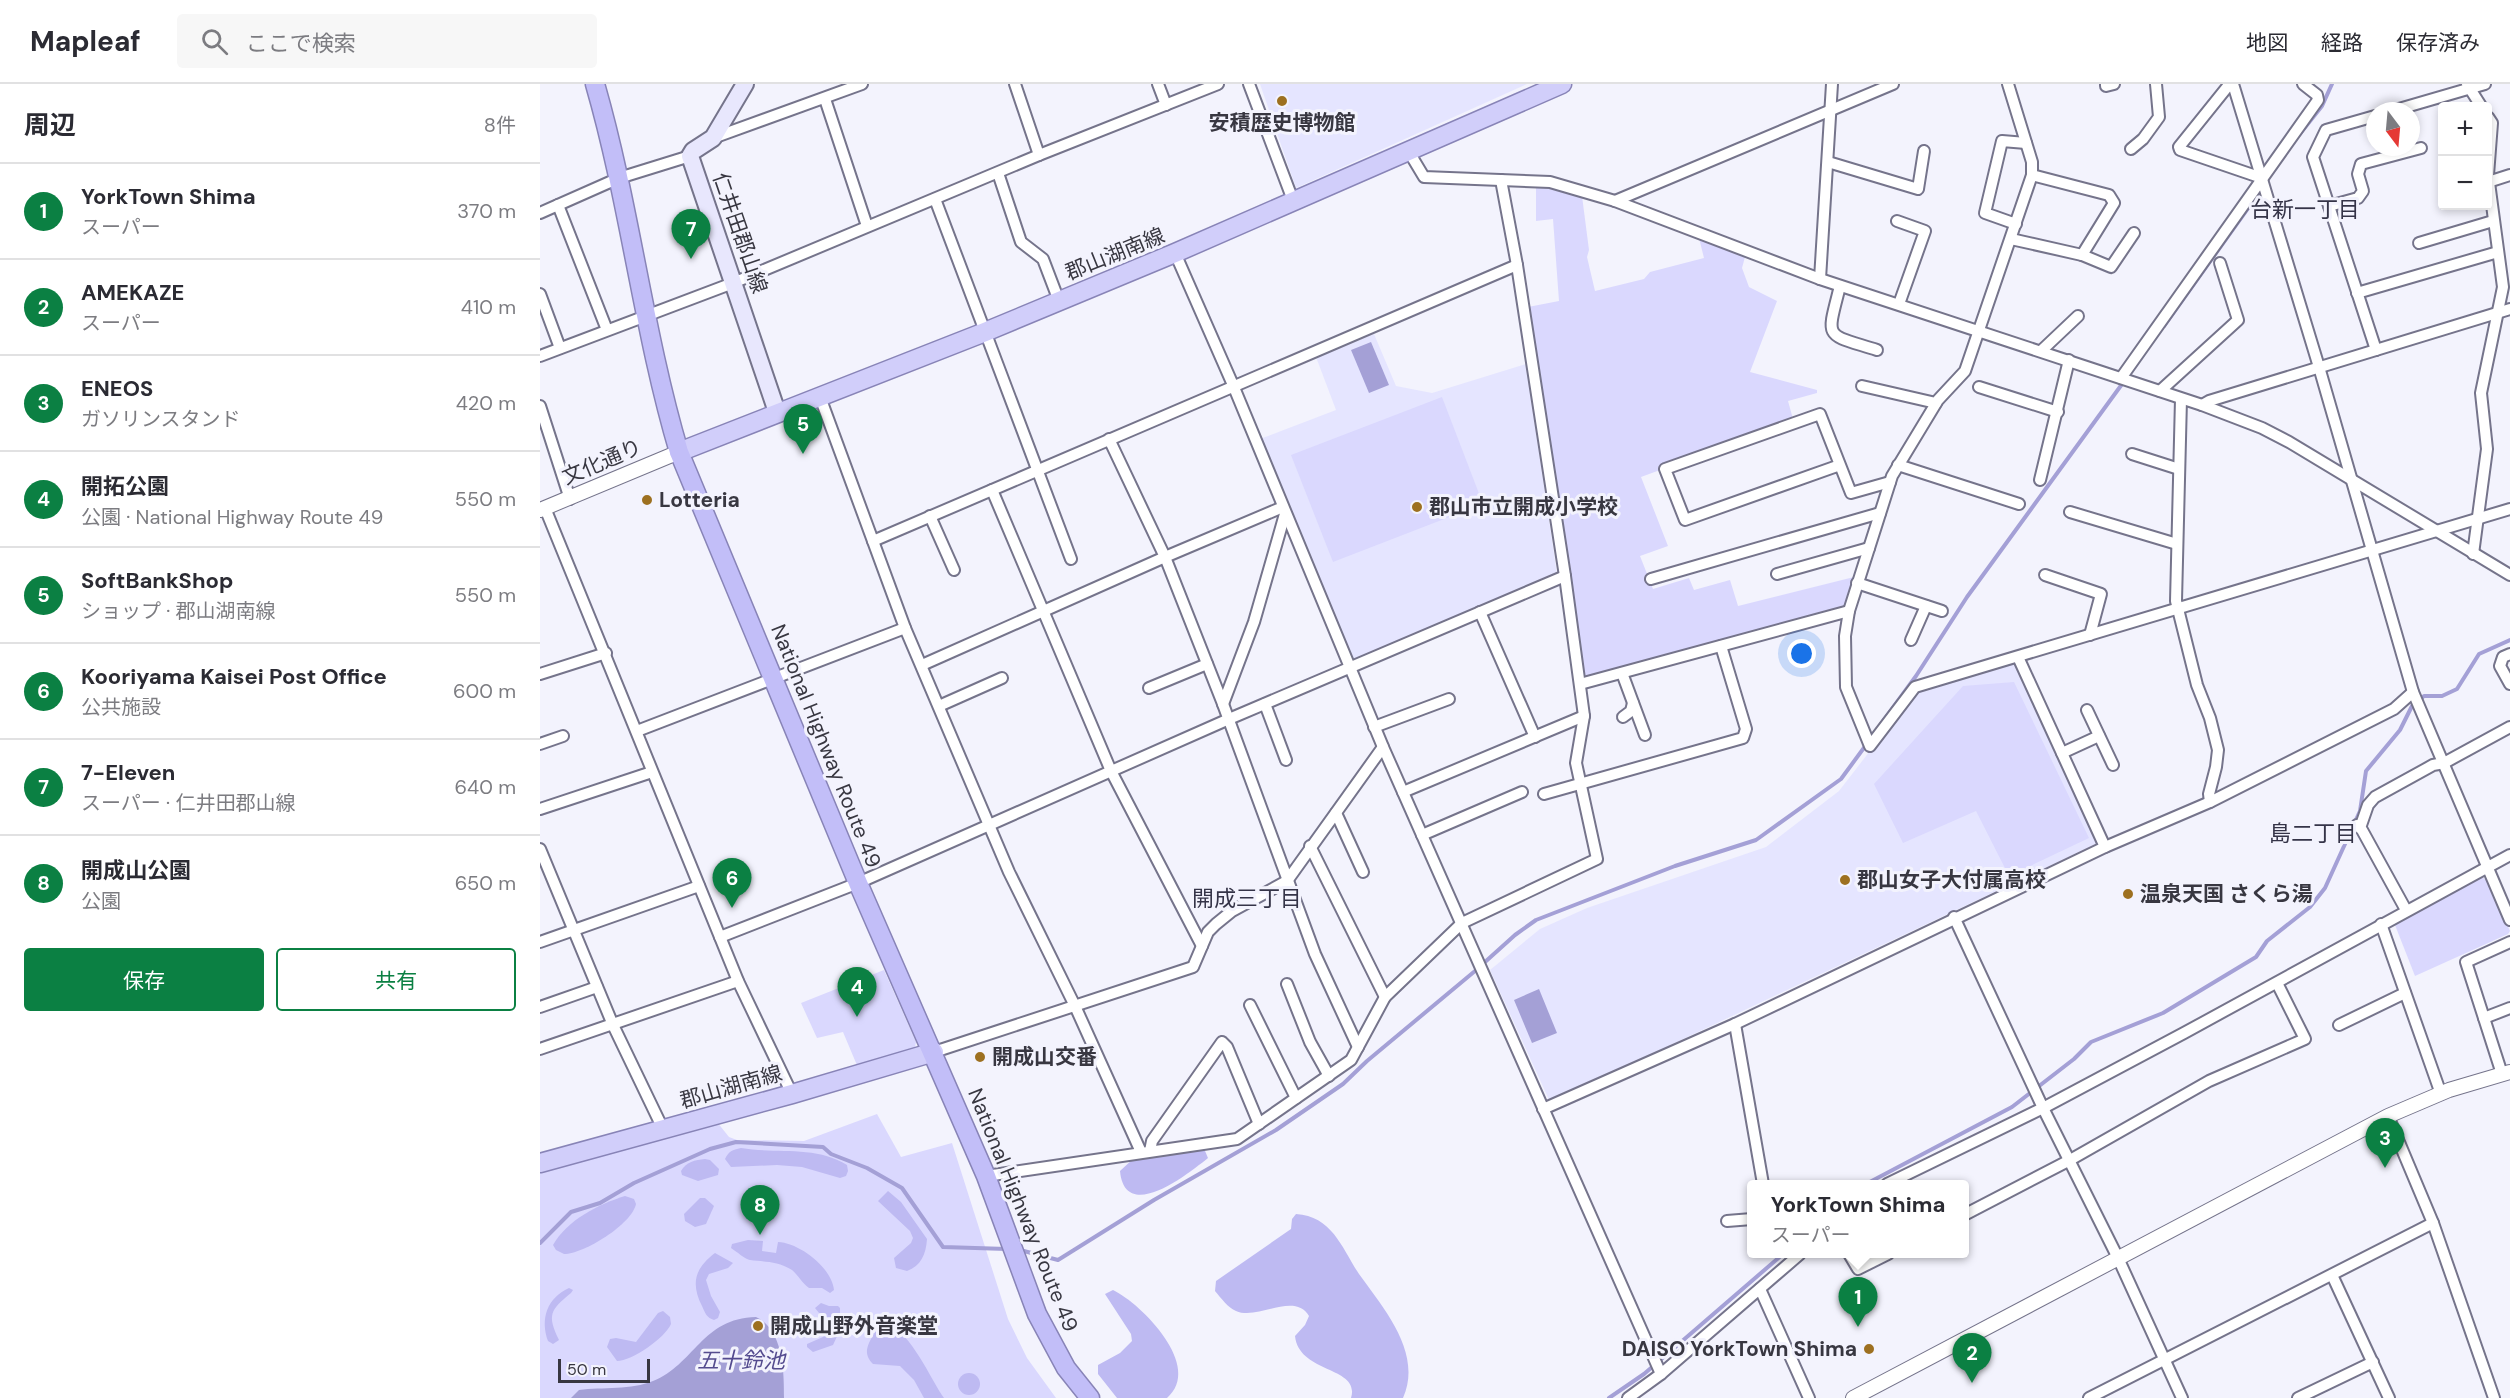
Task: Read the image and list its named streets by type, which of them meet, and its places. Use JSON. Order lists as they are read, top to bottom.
{
  "streets": {
    "highway": ["National Highway Route 49"],
    "main road": ["仁井田郡山線", "郡山湖南線"],
    "street": ["文化通り"]
  },
  "crossings": [
    ["仁井田郡山線", "郡山湖南線"],
    ["郡山湖南線", "文化通り"],
    ["郡山湖南線", "National Highway Route 49"],
    ["文化通り", "National Highway Route 49"]
  ],
  "districts": ["台新一丁目", "島二丁目", "開成三丁目"],
  "water": ["五十鈴池"],
  "places": [
    "安積歴史博物館",
    "Lotteria",
    "郡山市立開成小学校",
    "郡山女子大付属高校",
    "温泉天国 さくら湯",
    "開成山交番",
    "開成山野外音楽堂",
    "DAISO YorkTown Shima"
  ],
  "scale_bar": "50 m",
  "north": "bottom",
  "page": {
    "header": "Mapleaf",
    "search": "ここで検索",
    "nav": ["地図", "経路", "保存済み"],
    "heading": ["周辺", "8件"],
    "map_buttons": ["+", "−"],
    "list": [
      {
        "mark": "1",
        "name": "YorkTown Shima",
        "note": "スーパー",
        "value": "370 m"
      },
      {
        "mark": "2",
        "name": "AMEKAZE",
        "note": "スーパー",
        "value": "410 m"
      },
      {
        "mark": "3",
        "name": "ENEOS",
        "note": "ガソリンスタンド",
        "value": "420 m"
      },
      {
        "mark": "4",
        "name": "開拓公園",
        "note": "公園 · National Highway Route 49",
        "value": "550 m"
      },
      {
        "mark": "5",
        "name": "SoftBankShop",
        "note": "ショップ · 郡山湖南線",
        "value": "550 m"
      },
      {
        "mark": "6",
        "name": "Kooriyama Kaisei Post Office",
        "note": "公共施設",
        "value": "600 m"
      },
      {
        "mark": "7",
        "name": "7-Eleven",
        "note": "スーパー · 仁井田郡山線",
        "value": "640 m"
      },
      {
        "mark": "8",
        "name": "開成山公園",
        "note": "公園",
        "value": "650 m"
      }
    ],
    "pins": [
      "7",
      "5",
      "6",
      "4",
      "3",
      "8",
      "1",
      "2"
    ],
    "buttons": ["保存", "共有"],
    "popup": ["YorkTown Shima", "スーパー"],
    "scale": "50 m"
  }
}
